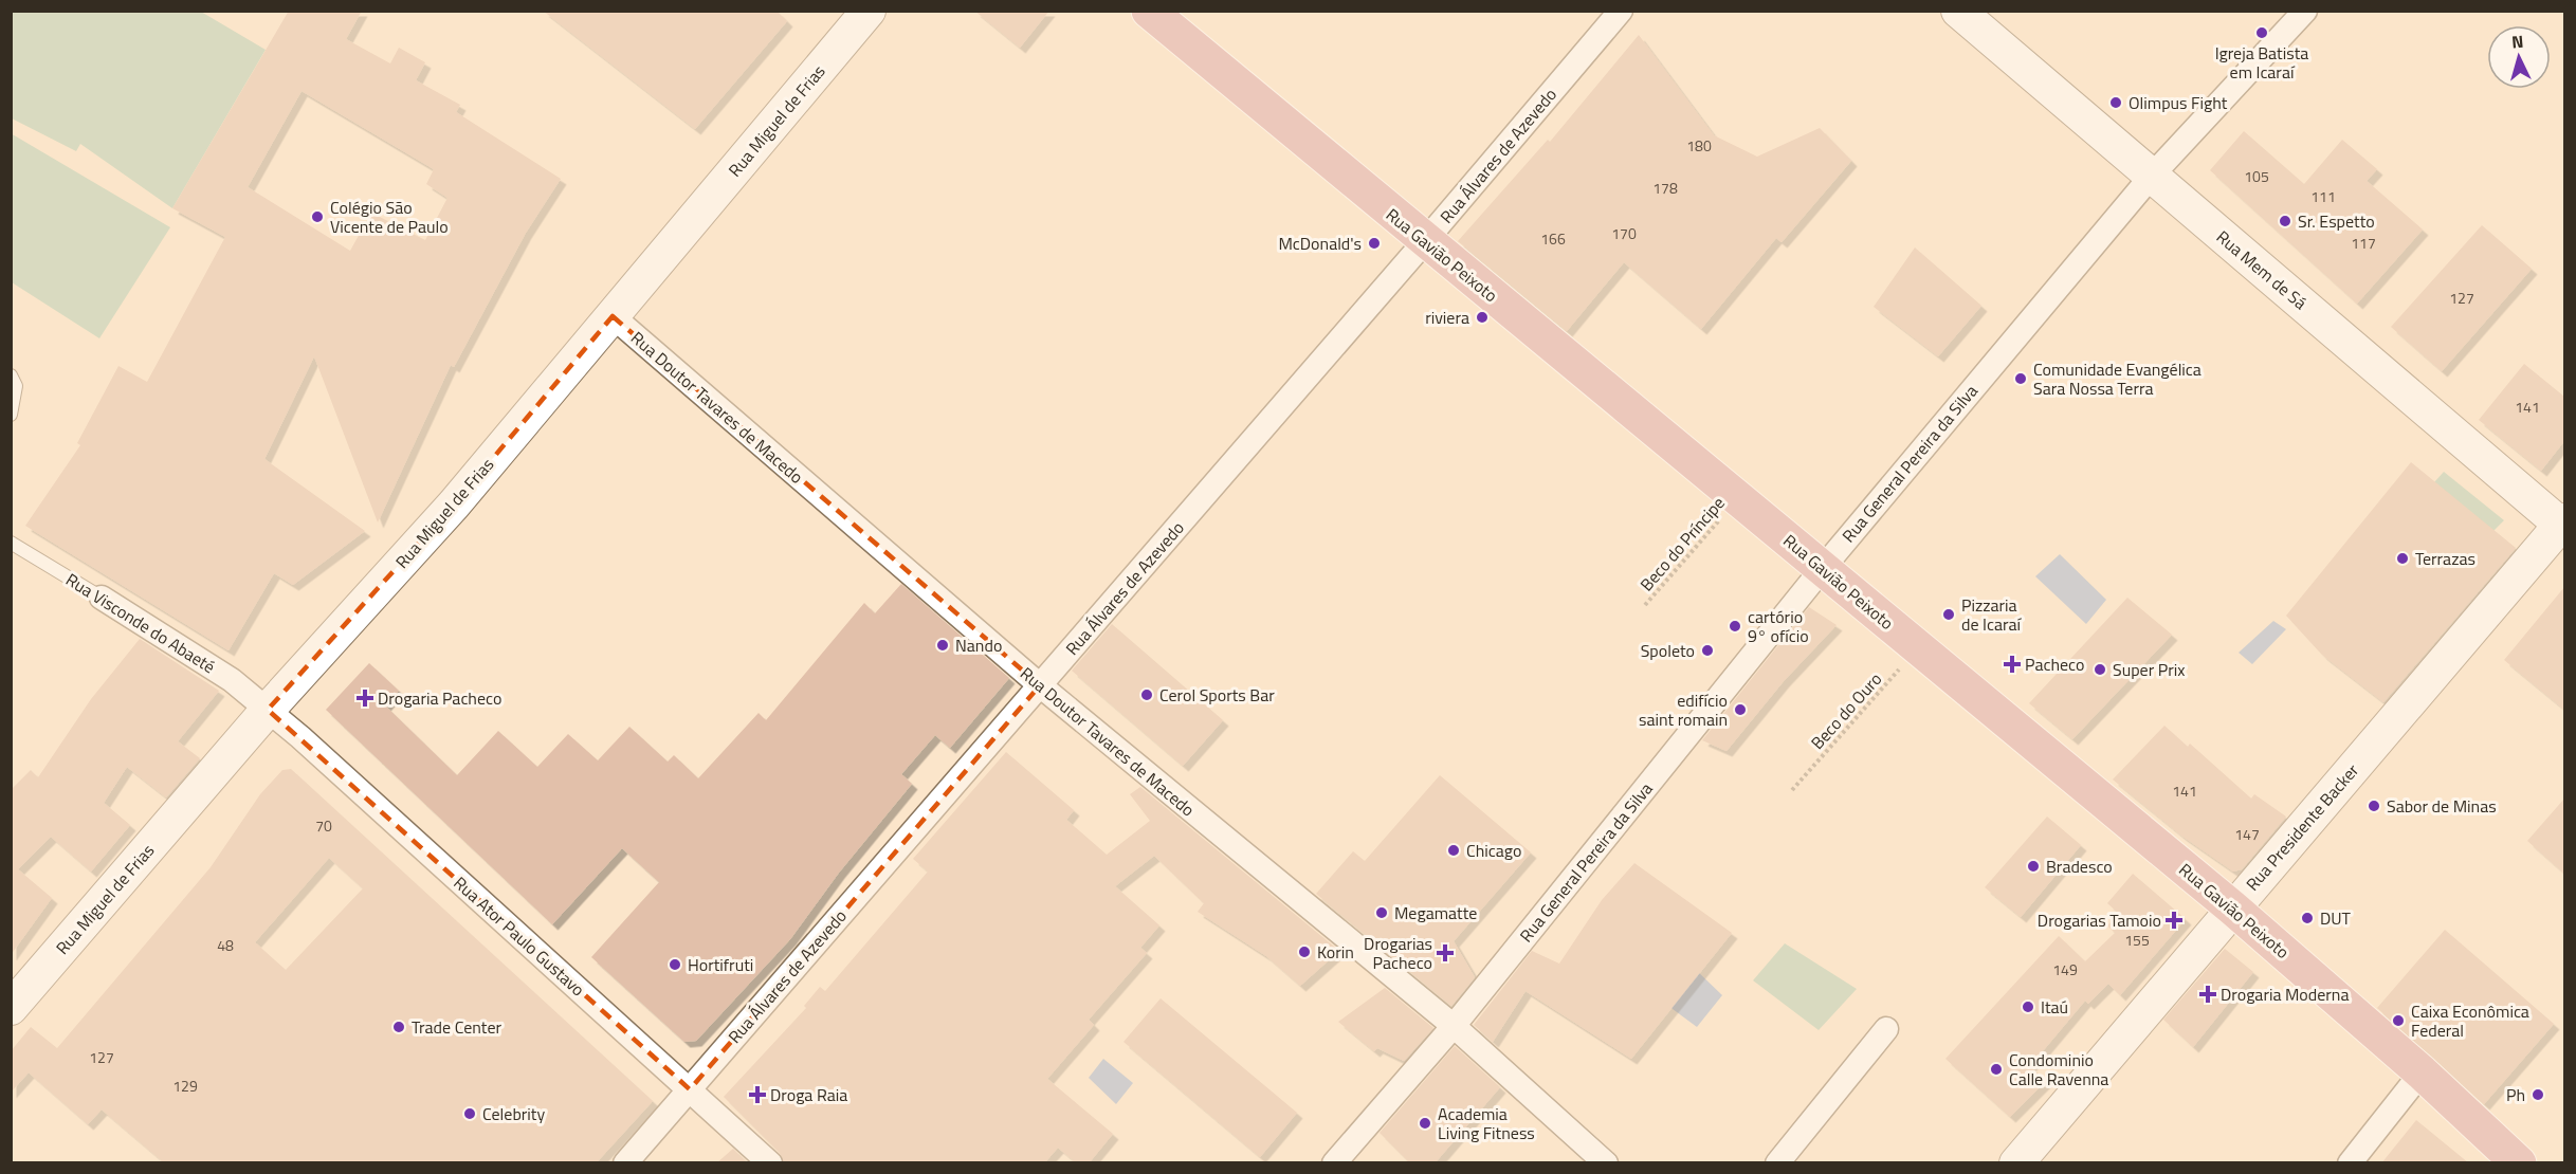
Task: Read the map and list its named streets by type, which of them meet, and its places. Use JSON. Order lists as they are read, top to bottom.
{
  "streets": {
    "main road": [
      "Rua Miguel de Frias",
      "Rua Gavião Peixoto",
      "Rua Mem de Sá",
      "Rua Presidente Backer"
    ],
    "street": [
      "Rua Álvares de Azevedo",
      "Rua Doutor Tavares de Macedo",
      "Rua General Pereira da Silva",
      "Rua Visconde do Abaeté",
      "Rua Ator Paulo Gustavo"
    ],
    "path": ["Beco do Príncipe", "Beco do Ouro"]
  },
  "crossings": [
    ["Rua Miguel de Frias", "Rua Doutor Tavares de Macedo"],
    ["Rua Miguel de Frias", "Rua Visconde do Abaeté"],
    ["Rua Miguel de Frias", "Rua Ator Paulo Gustavo"],
    ["Rua Álvares de Azevedo", "Rua Gavião Peixoto"],
    ["Rua Álvares de Azevedo", "Rua Doutor Tavares de Macedo"],
    ["Rua Álvares de Azevedo", "Rua Ator Paulo Gustavo"],
    ["Rua Gavião Peixoto", "Rua General Pereira da Silva"],
    ["Rua Gavião Peixoto", "Beco do Príncipe"],
    ["Rua Gavião Peixoto", "Beco do Ouro"],
    ["Rua Gavião Peixoto", "Rua Presidente Backer"],
    ["Rua Mem de Sá", "Rua General Pereira da Silva"],
    ["Rua Mem de Sá", "Rua Presidente Backer"],
    ["Rua Doutor Tavares de Macedo", "Rua General Pereira da Silva"],
    ["Rua Visconde do Abaeté", "Rua Ator Paulo Gustavo"]
  ],
  "places": {
    "other": [
      "Igreja Batista em Icaraí",
      "Olimpus Fight",
      "Colégio São Vicente de Paulo",
      "Sr. Espetto",
      "McDonald's",
      "riviera",
      "Comunidade Evangélica Sara Nossa Terra",
      "Terrazas",
      "Pizzaria de Icaraí",
      "cartório 9° ofício",
      "Nando",
      "Spoleto",
      "Super Prix",
      "Cerol Sports Bar",
      "edifício saint romain",
      "Sabor de Minas",
      "Chicago",
      "Bradesco",
      "Megamatte",
      "DUT",
      "Korin",
      "Hortifruti",
      "Itaú",
      "Caixa Econômica Federal",
      "Trade Center",
      "Condominio Calle Ravenna",
      "Ph",
      "Celebrity",
      "Academia Living Fitness"
    ],
    "health": [
      "Pacheco",
      "Drogaria Pacheco",
      "Drogarias Tamoio",
      "Drogarias Pacheco",
      "Drogaria Moderna",
      "Droga Raia"
    ]
  },
  "house_numbers": [
    "180",
    "105",
    "178",
    "111",
    "170",
    "166",
    "117",
    "127",
    "141",
    "141",
    "70",
    "147",
    "155",
    "48",
    "149",
    "127",
    "129"
  ],
  "north": "top"
}
